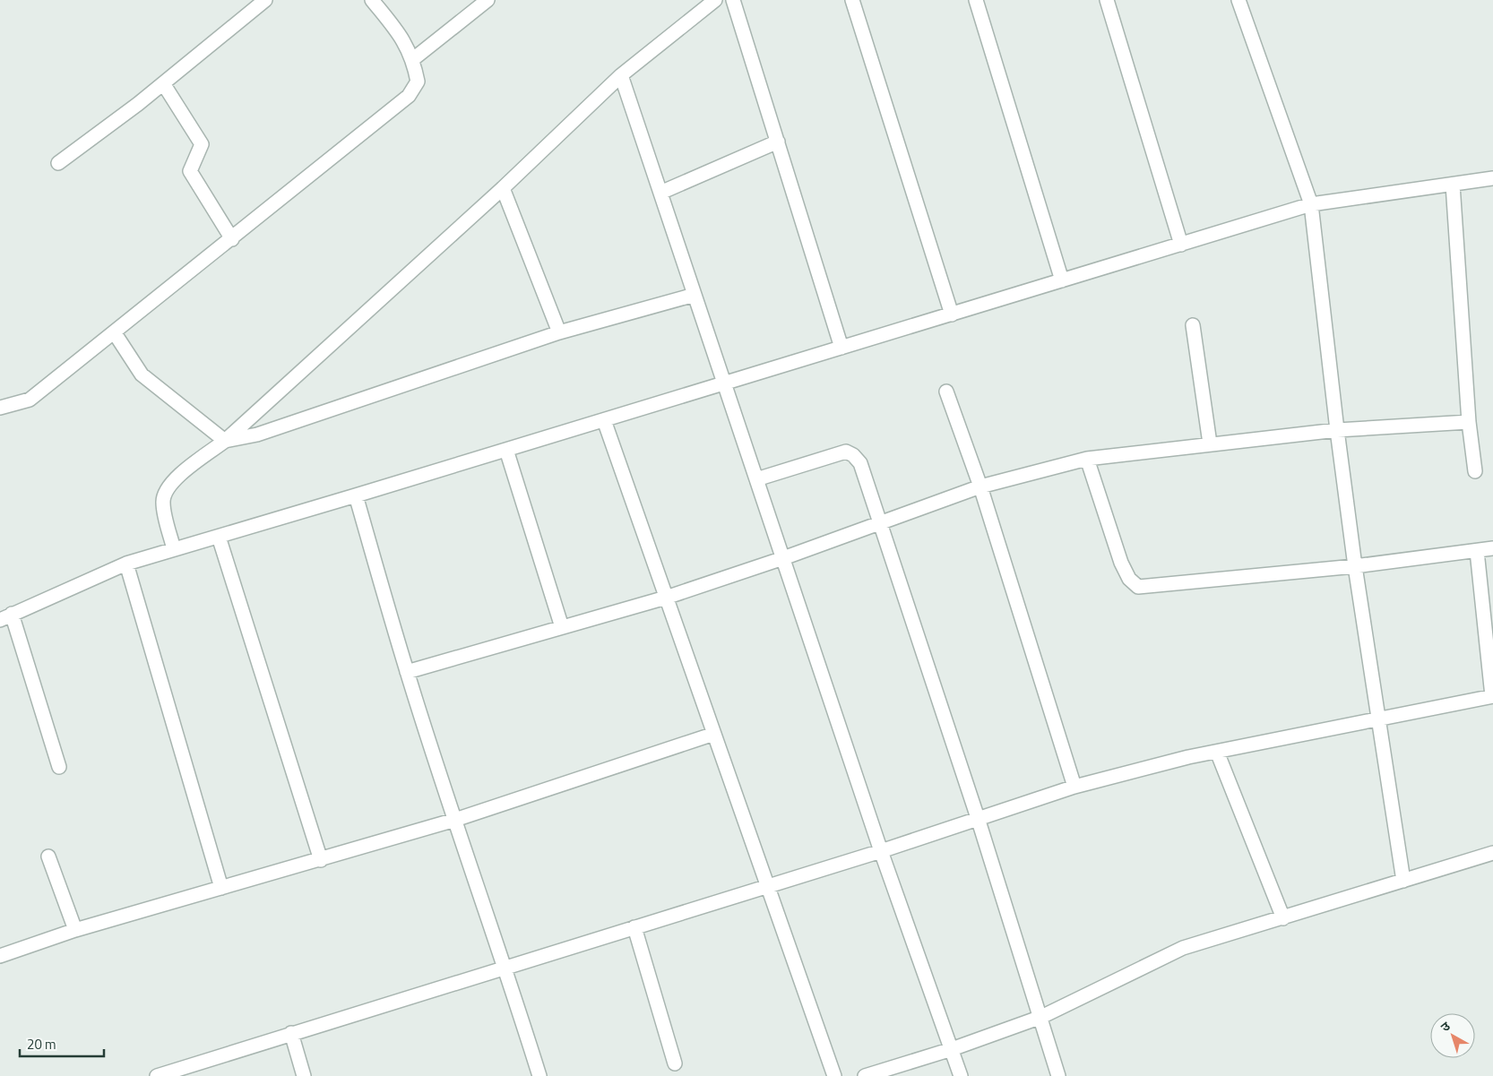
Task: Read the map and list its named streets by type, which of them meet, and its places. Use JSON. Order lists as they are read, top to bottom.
{
  "scale_bar": "20 m",
  "north": "top left"
}
